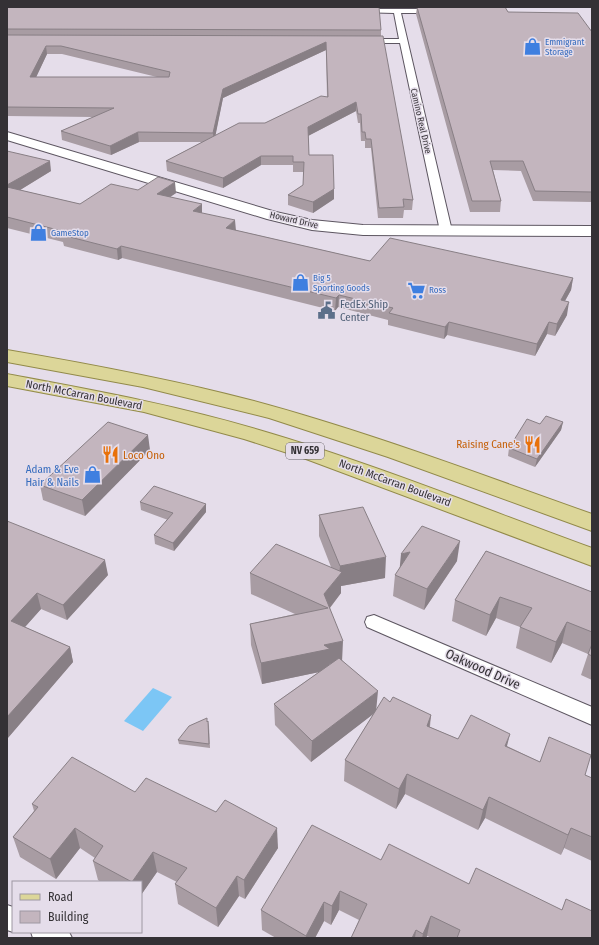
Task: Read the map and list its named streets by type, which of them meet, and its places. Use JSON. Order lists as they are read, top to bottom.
{
  "streets": {
    "main road": ["North McCarran Boulevard", "NV 659"],
    "street": ["Camino Real Drive", "Howard Drive", "Oakwood Drive"]
  },
  "crossings": [
    ["Camino Real Drive", "Howard Drive"]
  ],
  "places": {
    "shop": [
      "Emmigrant Storage",
      "GameStop",
      "Big 5 Sporting Goods",
      "Adam & Eve Hair & Nails"
    ],
    "supermarket": ["Ross"],
    "public building": ["FedEx Ship Center"],
    "restaurant": ["Raising Cane's", "Loco Ono"]
  },
  "legend": ["Road", "Building"]
}
